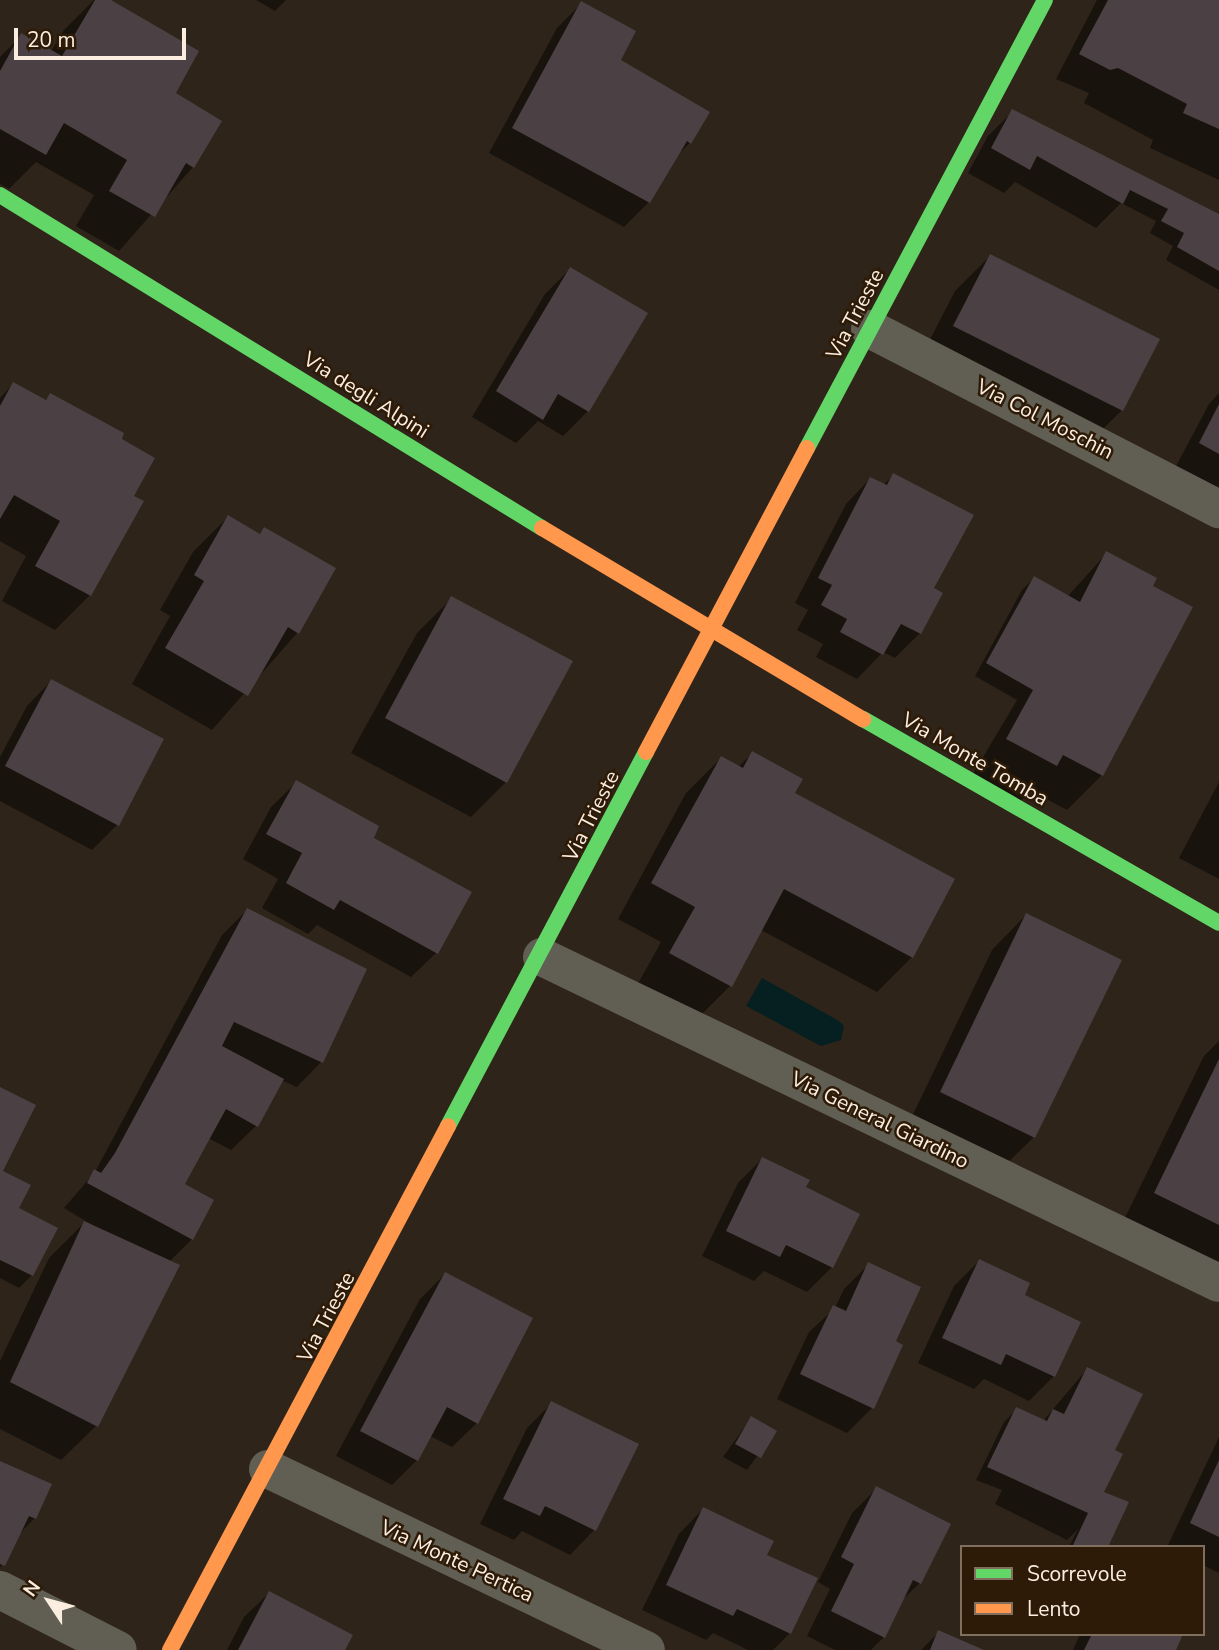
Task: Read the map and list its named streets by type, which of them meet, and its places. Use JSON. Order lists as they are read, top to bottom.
{
  "streets": {
    "street": [
      "Via Trieste",
      "Via degli Alpini",
      "Via Col Moschin",
      "Via Monte Tomba",
      "Via General Giardino",
      "Via Monte Pertica"
    ]
  },
  "crossings": [
    ["Via Trieste", "Via degli Alpini"],
    ["Via Trieste", "Via Col Moschin"],
    ["Via Trieste", "Via Monte Tomba"],
    ["Via Trieste", "Via General Giardino"],
    ["Via Trieste", "Via Monte Pertica"],
    ["Via degli Alpini", "Via Monte Tomba"]
  ],
  "legend": ["Scorrevole", "Lento"],
  "scale_bar": "20 m",
  "north": "top left"
}
